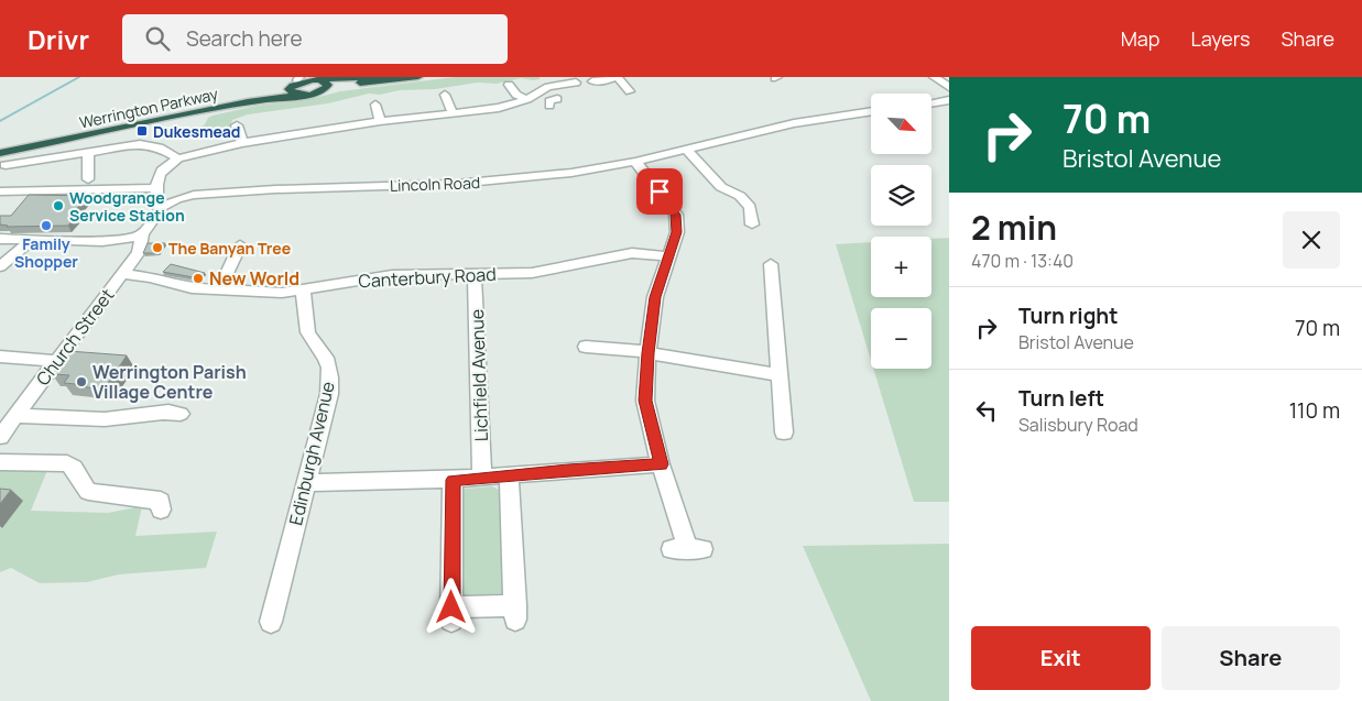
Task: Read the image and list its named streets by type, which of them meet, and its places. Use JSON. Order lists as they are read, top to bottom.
{
  "streets": {
    "highway": ["Werrington Parkway"],
    "street": [
      "Lincoln Road",
      "Canterbury Road",
      "Church Street",
      "Lichfield Avenue",
      "Edinburgh Avenue"
    ]
  },
  "crossings": [
    ["Canterbury Road", "Church Street"],
    ["Canterbury Road", "Lichfield Avenue"],
    ["Canterbury Road", "Edinburgh Avenue"]
  ],
  "places": {
    "transit": ["Dukesmead"],
    "other": [
      "Woodgrange Service Station",
      "Family Shopper",
      "The Banyan Tree",
      "New World",
      "Werrington Parish Village Centre"
    ]
  },
  "north": "bottom right",
  "page": {
    "header": "Drivr",
    "search": "Search here",
    "nav": ["Map", "Layers", "Share"],
    "turn": ["70 m", "Bristol Avenue"],
    "map_buttons": ["+", "−"],
    "heading": ["2 min", "470 m · 13:40"],
    "list": [
      {
        "name": "Turn right",
        "note": "Bristol Avenue",
        "value": "70 m"
      },
      {
        "name": "Turn left",
        "note": "Salisbury Road",
        "value": "110 m"
      }
    ],
    "buttons": ["Exit", "Share"]
  }
}
